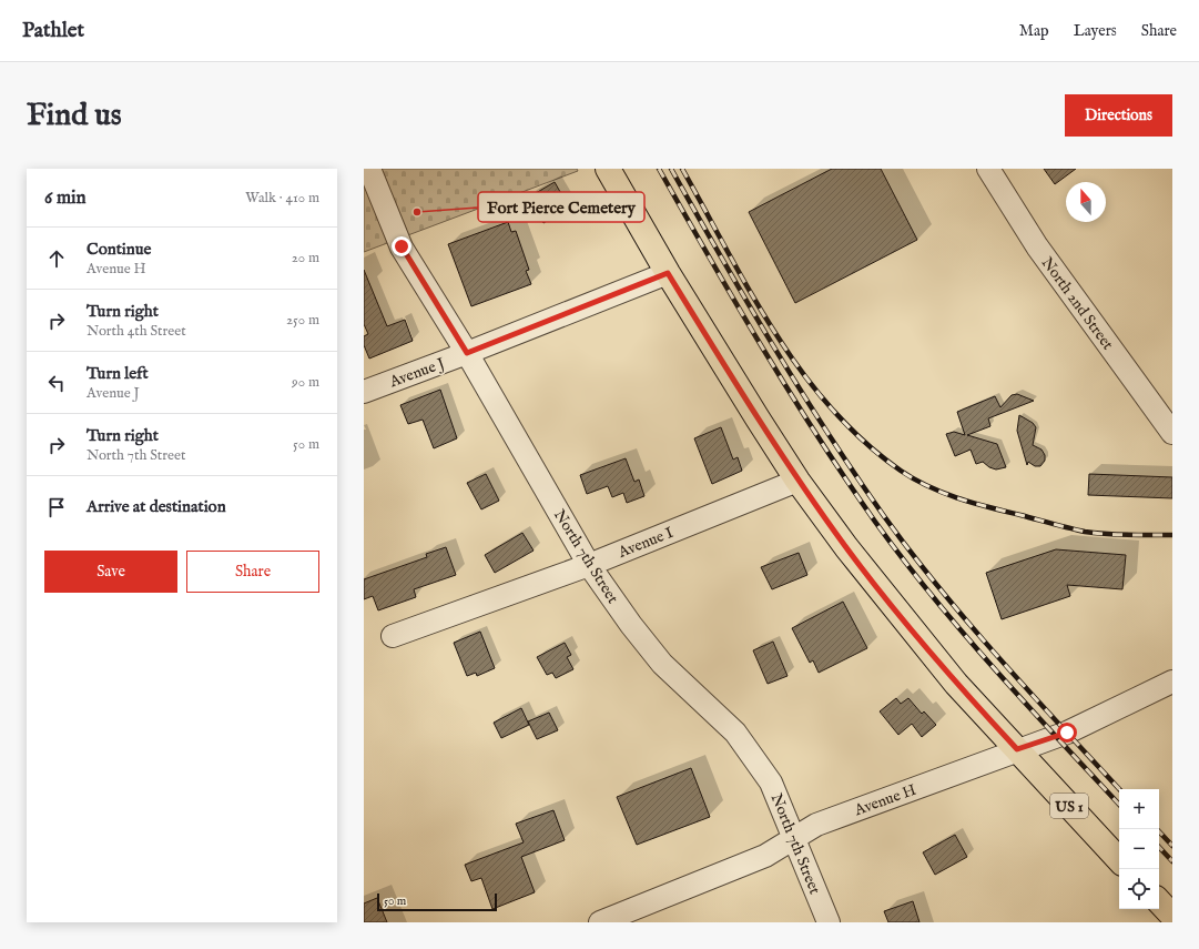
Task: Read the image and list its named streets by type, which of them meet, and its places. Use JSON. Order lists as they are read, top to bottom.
{
  "streets": {
    "main road": ["US 1"],
    "street": [
      "North 2nd Street",
      "Avenue J",
      "Avenue I",
      "North 7th Street",
      "Avenue H"
    ]
  },
  "crossings": [
    ["Avenue J", "North 7th Street"],
    ["Avenue J", "US 1"],
    ["Avenue I", "North 7th Street"],
    ["Avenue I", "US 1"],
    ["North 7th Street", "Avenue H"],
    ["Avenue H", "US 1"]
  ],
  "places": ["Fort Pierce Cemetery"],
  "scale_bar": "50 m",
  "north": "top",
  "page": {
    "header": "Pathlet",
    "nav": ["Map", "Layers", "Share"],
    "buttons": [
      "Directions",
      ["Save", "Share"]
    ],
    "title": "Find us",
    "heading": ["6 min", "Walk · 410 m"],
    "list": [
      ["Continue", "Avenue H", "20 m"],
      ["Turn right", "North 4th Street", "250 m"],
      ["Turn left", "Avenue J", "90 m"],
      ["Turn right", "North 7th Street", "50 m"],
      "Arrive at destination"
    ],
    "map_buttons": ["+", "−"],
    "scale": "50 m"
  }
}
